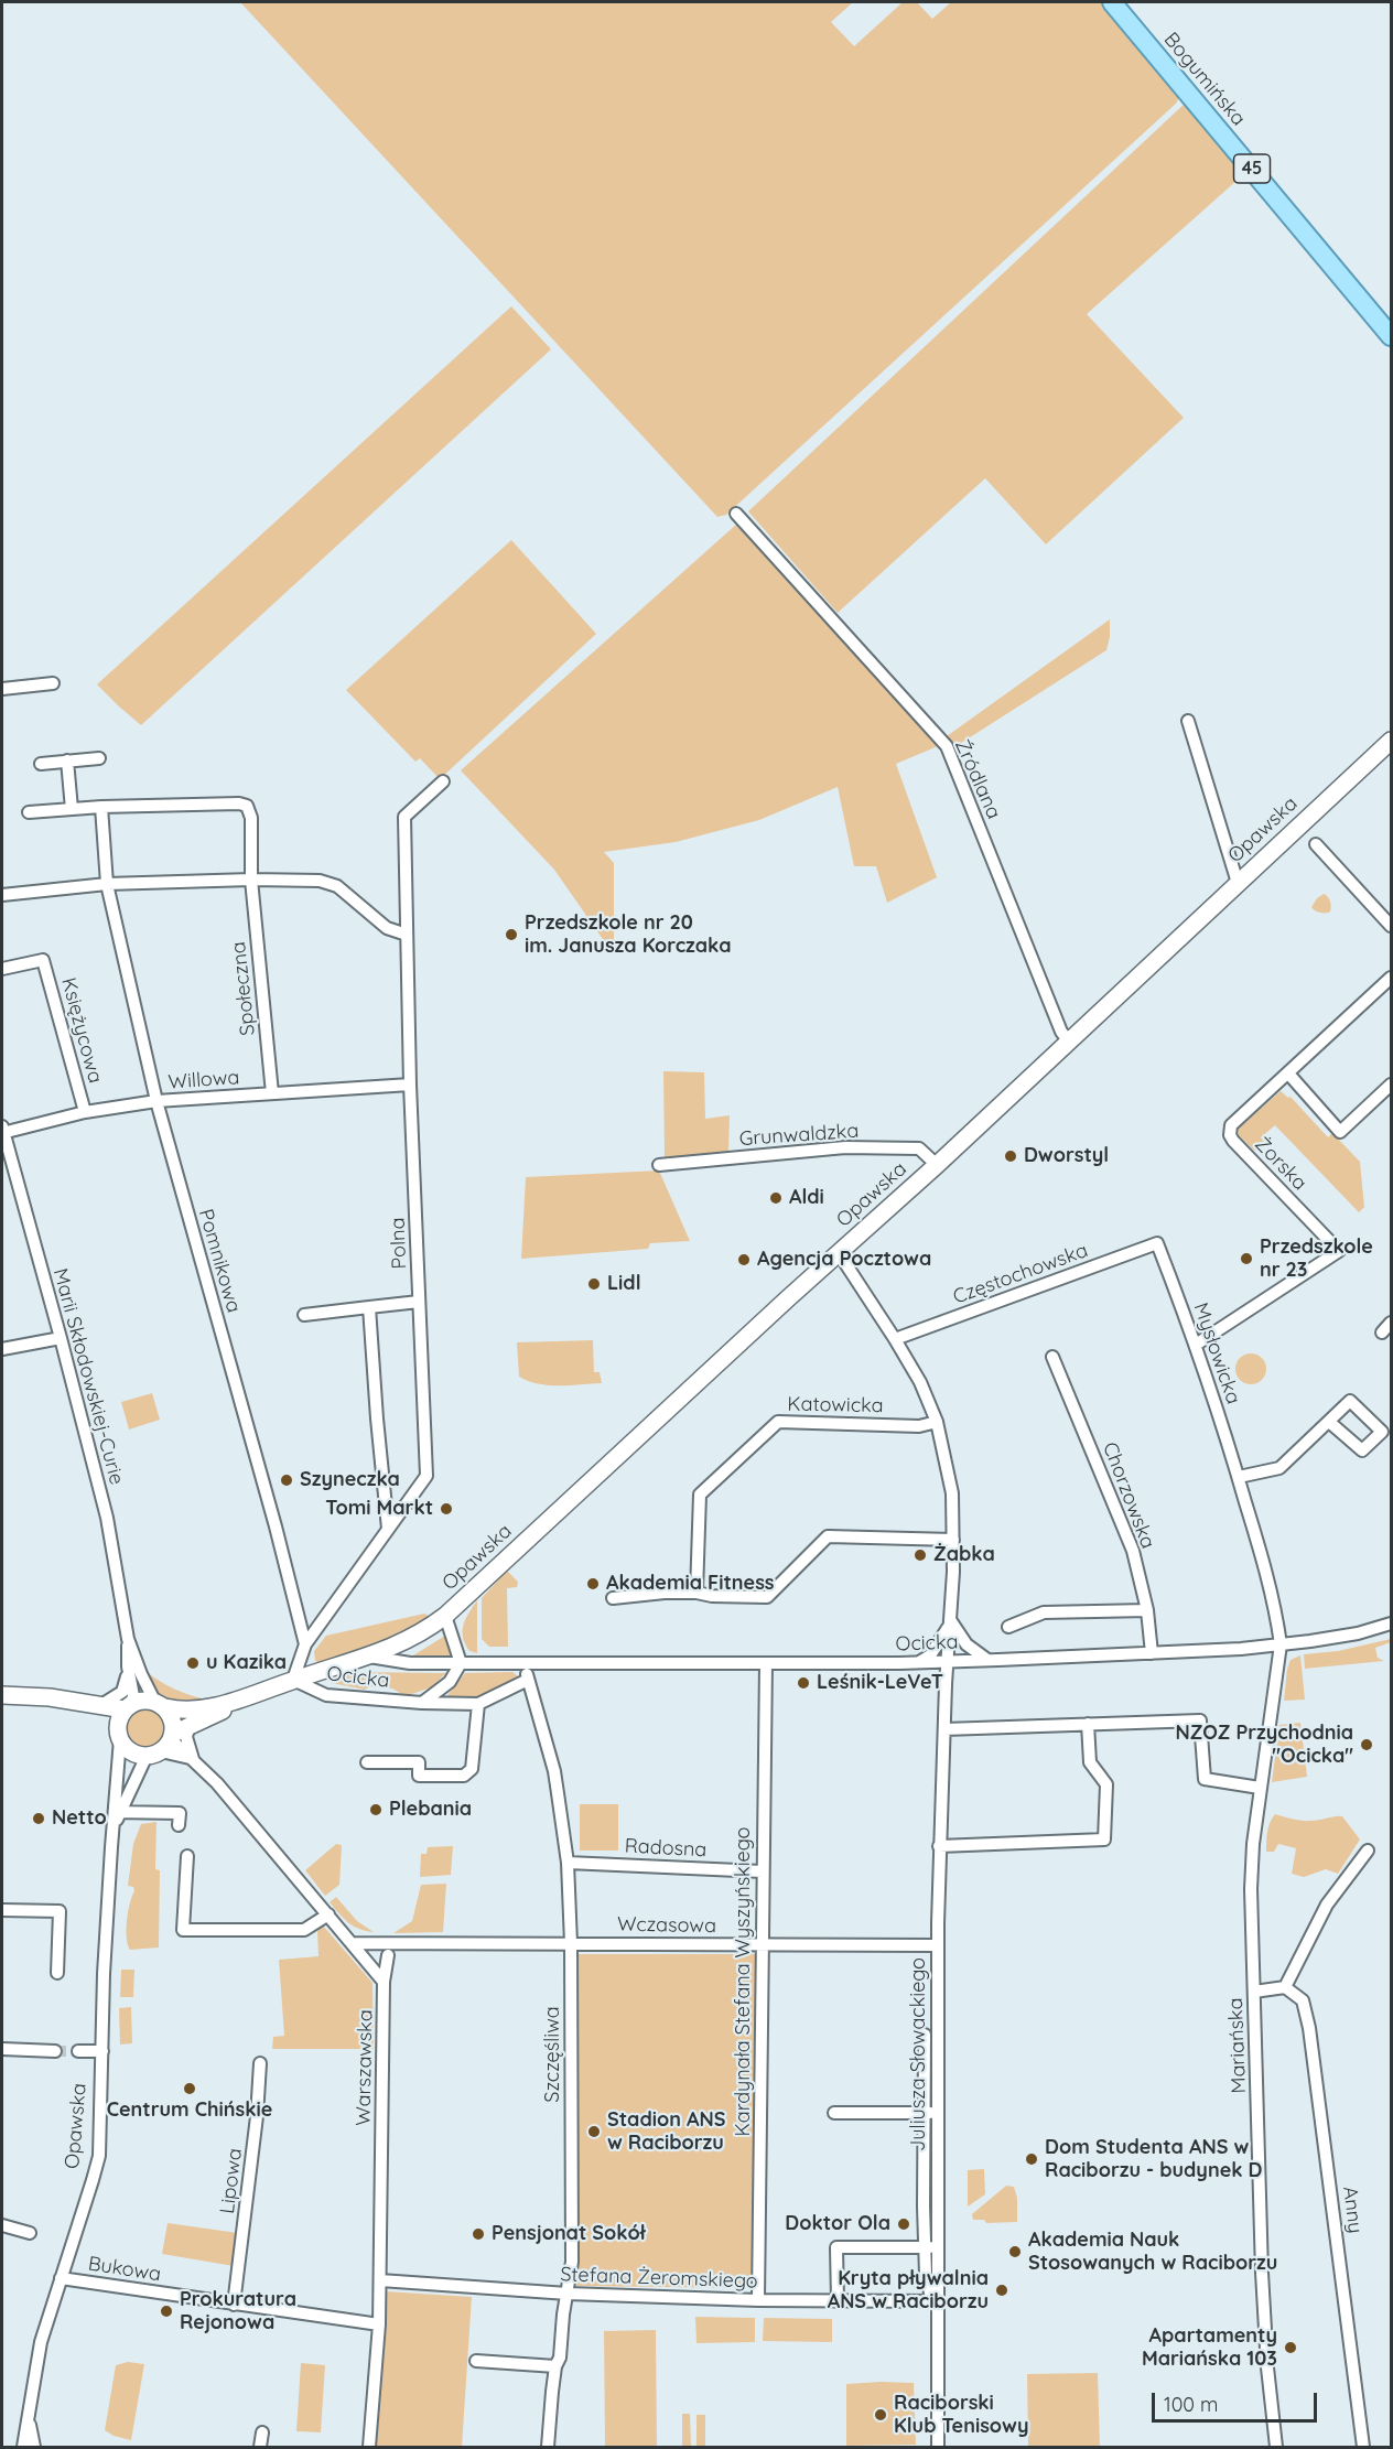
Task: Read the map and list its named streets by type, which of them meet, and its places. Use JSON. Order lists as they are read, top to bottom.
{
  "streets": {
    "main road": ["Bogumińska", "45", "Opawska"],
    "street": [
      "Źródlana",
      "Społeczna",
      "Księżycowa",
      "Willowa",
      "Grunwaldzka",
      "Żorska",
      "Polna",
      "Pomnikowa",
      "Częstochowska",
      "Mysłowicka",
      "Marii Skłodowskiej-Curie",
      "Katowicka",
      "Chorzowska",
      "Ocicka",
      "Radosna",
      "Wczasowa",
      "Kardynała Stefana Wyszyńskiego",
      "Mariańska",
      "Szczęśliwa",
      "Juliusza Słowackiego",
      "Warszawska",
      "Lipowa",
      "Anny",
      "Bukowa",
      "Stefana Żeromskiego"
    ]
  },
  "crossings": [
    ["Źródlana", "Opawska"],
    ["Opawska", "Grunwaldzka"],
    ["Opawska", "Polna"],
    ["Opawska", "Marii Skłodowskiej-Curie"],
    ["Opawska", "Ocicka"],
    ["Opawska", "Warszawska"],
    ["Opawska", "Bukowa"],
    ["Społeczna", "Willowa"],
    ["Społeczna", "Pomnikowa"],
    ["Księżycowa", "Willowa"],
    ["Willowa", "Polna"],
    ["Willowa", "Pomnikowa"],
    ["Willowa", "Marii Skłodowskiej-Curie"],
    ["Żorska", "Mysłowicka"],
    ["Polna", "Pomnikowa"],
    ["Polna", "Ocicka"],
    ["Częstochowska", "Mysłowicka"],
    ["Mysłowicka", "Ocicka"],
    ["Mysłowicka", "Mariańska"],
    ["Marii Skłodowskiej-Curie", "Warszawska"],
    ["Chorzowska", "Ocicka"],
    ["Ocicka", "Kardynała Stefana Wyszyńskiego"],
    ["Ocicka", "Mariańska"],
    ["Ocicka", "Szczęśliwa"],
    ["Ocicka", "Juliusza Słowackiego"],
    ["Radosna", "Kardynała Stefana Wyszyńskiego"],
    ["Radosna", "Szczęśliwa"],
    ["Wczasowa", "Kardynała Stefana Wyszyńskiego"],
    ["Wczasowa", "Szczęśliwa"],
    ["Wczasowa", "Juliusza Słowackiego"],
    ["Wczasowa", "Warszawska"],
    ["Kardynała Stefana Wyszyńskiego", "Stefana Żeromskiego"],
    ["Szczęśliwa", "Stefana Żeromskiego"],
    ["Juliusza Słowackiego", "Stefana Żeromskiego"],
    ["Warszawska", "Bukowa"],
    ["Warszawska", "Stefana Żeromskiego"],
    ["Lipowa", "Bukowa"]
  ],
  "places": [
    "Przedszkole nr 20 im. Janusza Korczaka",
    "Dworstyl",
    "Aldi",
    "Przedszkole nr 23",
    "Agencja Pocztowa",
    "Lidl",
    "Szyneczka",
    "Tomi Markt",
    "Żabka",
    "Akademia Fitness",
    "u Kazika",
    "Leśnik-LeVeT",
    "NZOZ Przychodnia \"Ocicka\"",
    "Plebania",
    "Netto",
    "Centrum Chińskie",
    "Stadion ANS w Raciborzu",
    "Dom Studenta ANS w Raciborzu - budynek D",
    "Doktor Ola",
    "Pensjonat Sokół",
    "Akademia Nauk Stosowanych w Raciborzu",
    "Kryta pływalnia ANS w Raciborzu",
    "Prokuratura Rejonowa",
    "Apartamenty Mariańska 103",
    "Raciborski Klub Tenisowy"
  ],
  "scale_bar": "100 m"
}
